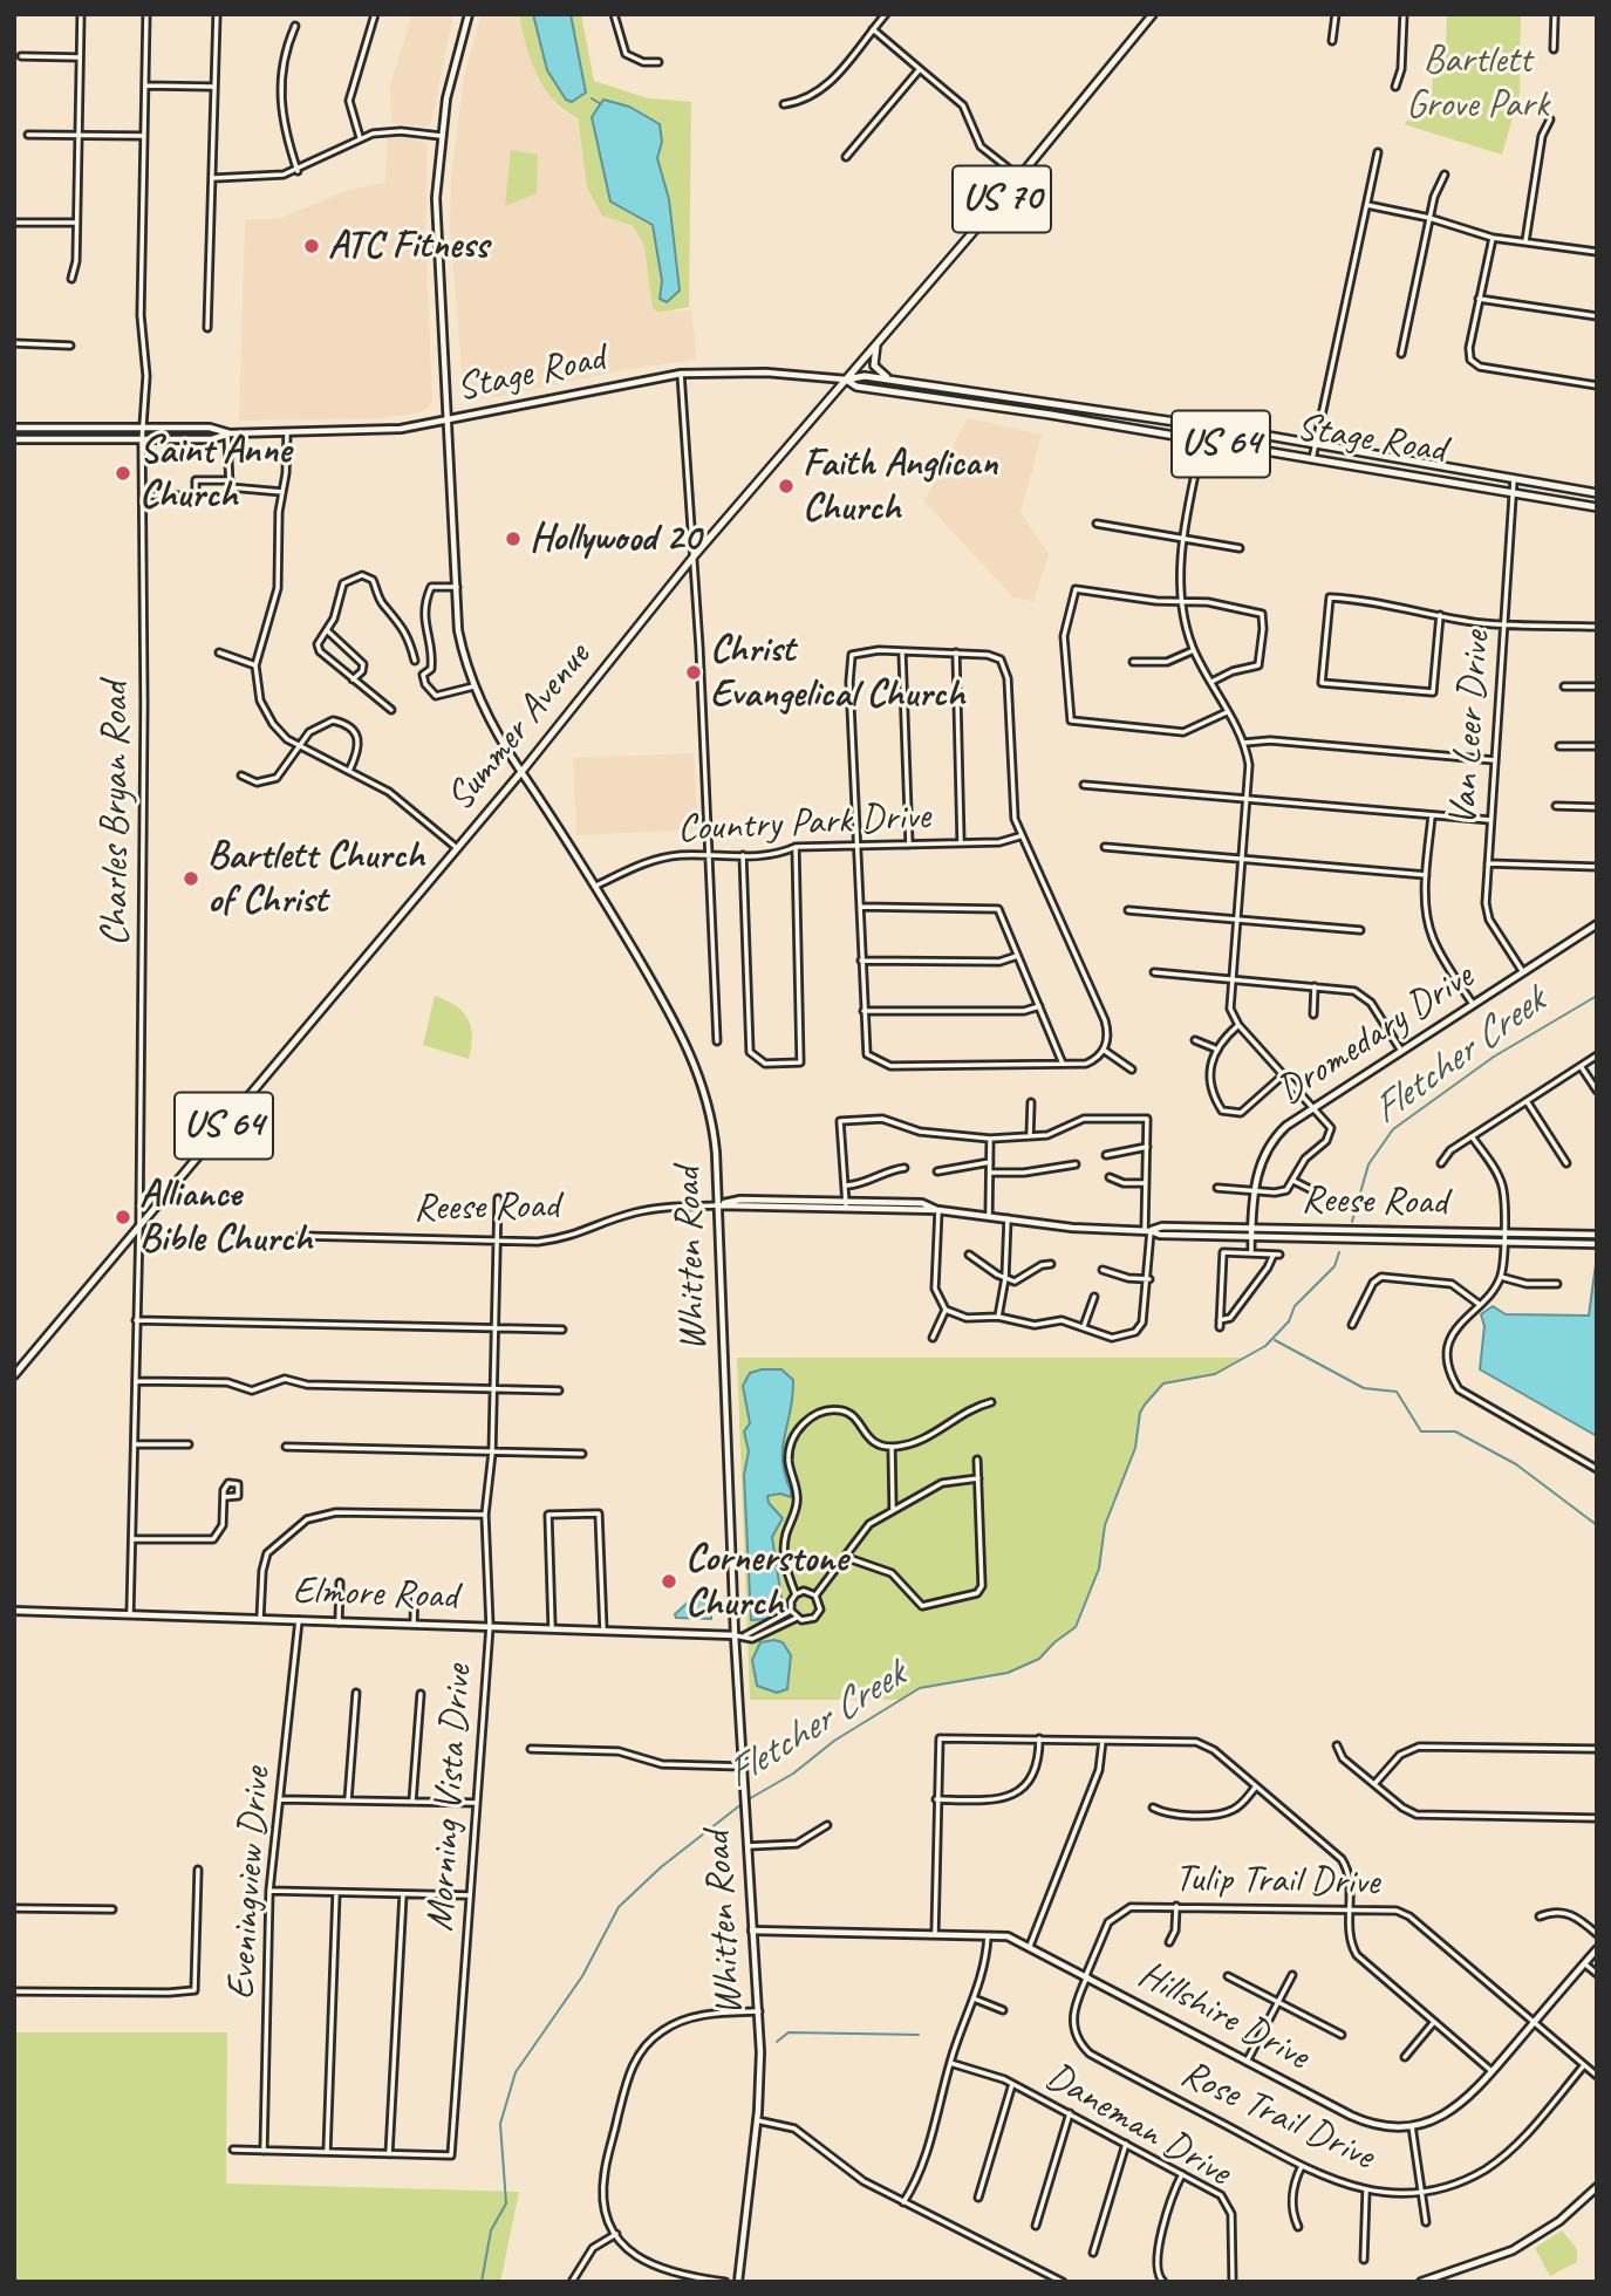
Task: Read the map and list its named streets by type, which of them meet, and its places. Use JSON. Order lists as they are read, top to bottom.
{
  "streets": {
    "main road": [
      "US 70",
      "Stage Road",
      "US 64",
      "Summer Avenue",
      "Dromedary Drive",
      "Reese Road",
      "Whitten Road",
      "Elmore Road",
      "Hillshire Drive"
    ],
    "street": [
      "Van Leer Drive",
      "Charles Bryan Road",
      "Country Park Drive",
      "Morning Vista Drive",
      "Tulip Trail Drive",
      "Eveningview Drive",
      "Rose Trail Drive",
      "Daneman Drive"
    ]
  },
  "crossings": [
    ["US 70", "Stage Road"],
    ["US 70", "Summer Avenue"],
    ["Stage Road", "Summer Avenue"],
    ["Stage Road", "Van Leer Drive"],
    ["Stage Road", "Charles Bryan Road"],
    ["Stage Road", "Whitten Road"],
    ["Summer Avenue", "Charles Bryan Road"],
    ["Summer Avenue", "Whitten Road"],
    ["Van Leer Drive", "Dromedary Drive"],
    ["Charles Bryan Road", "Elmore Road"],
    ["Country Park Drive", "Whitten Road"],
    ["Dromedary Drive", "Reese Road"],
    ["Reese Road", "Whitten Road"],
    ["Reese Road", "Morning Vista Drive"],
    ["Whitten Road", "Elmore Road"],
    ["Whitten Road", "Hillshire Drive"],
    ["Elmore Road", "Morning Vista Drive"],
    ["Elmore Road", "Eveningview Drive"],
    ["Tulip Trail Drive", "Hillshire Drive"],
    ["Tulip Trail Drive", "Rose Trail Drive"],
    ["Hillshire Drive", "Rose Trail Drive"]
  ],
  "water": ["Fletcher Creek"],
  "parks": ["Bartlett Grove Park"],
  "places": [
    "ATC Fitness",
    "Saint Anne Church",
    "Faith Anglican Church",
    "Hollywood 20",
    "Christ Evangelical Church",
    "Bartlett Church of Christ",
    "Alliance Bible Church",
    "Cornerstone Church"
  ]
}
